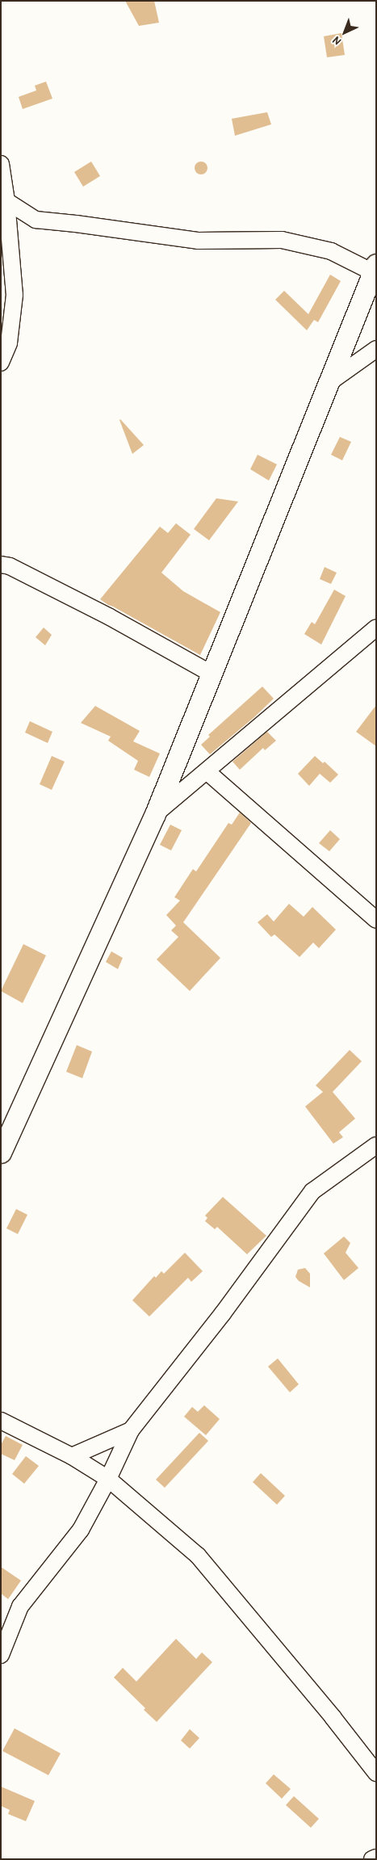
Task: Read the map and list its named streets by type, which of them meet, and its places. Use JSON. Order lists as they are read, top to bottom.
{
  "north": "bottom left"
}
